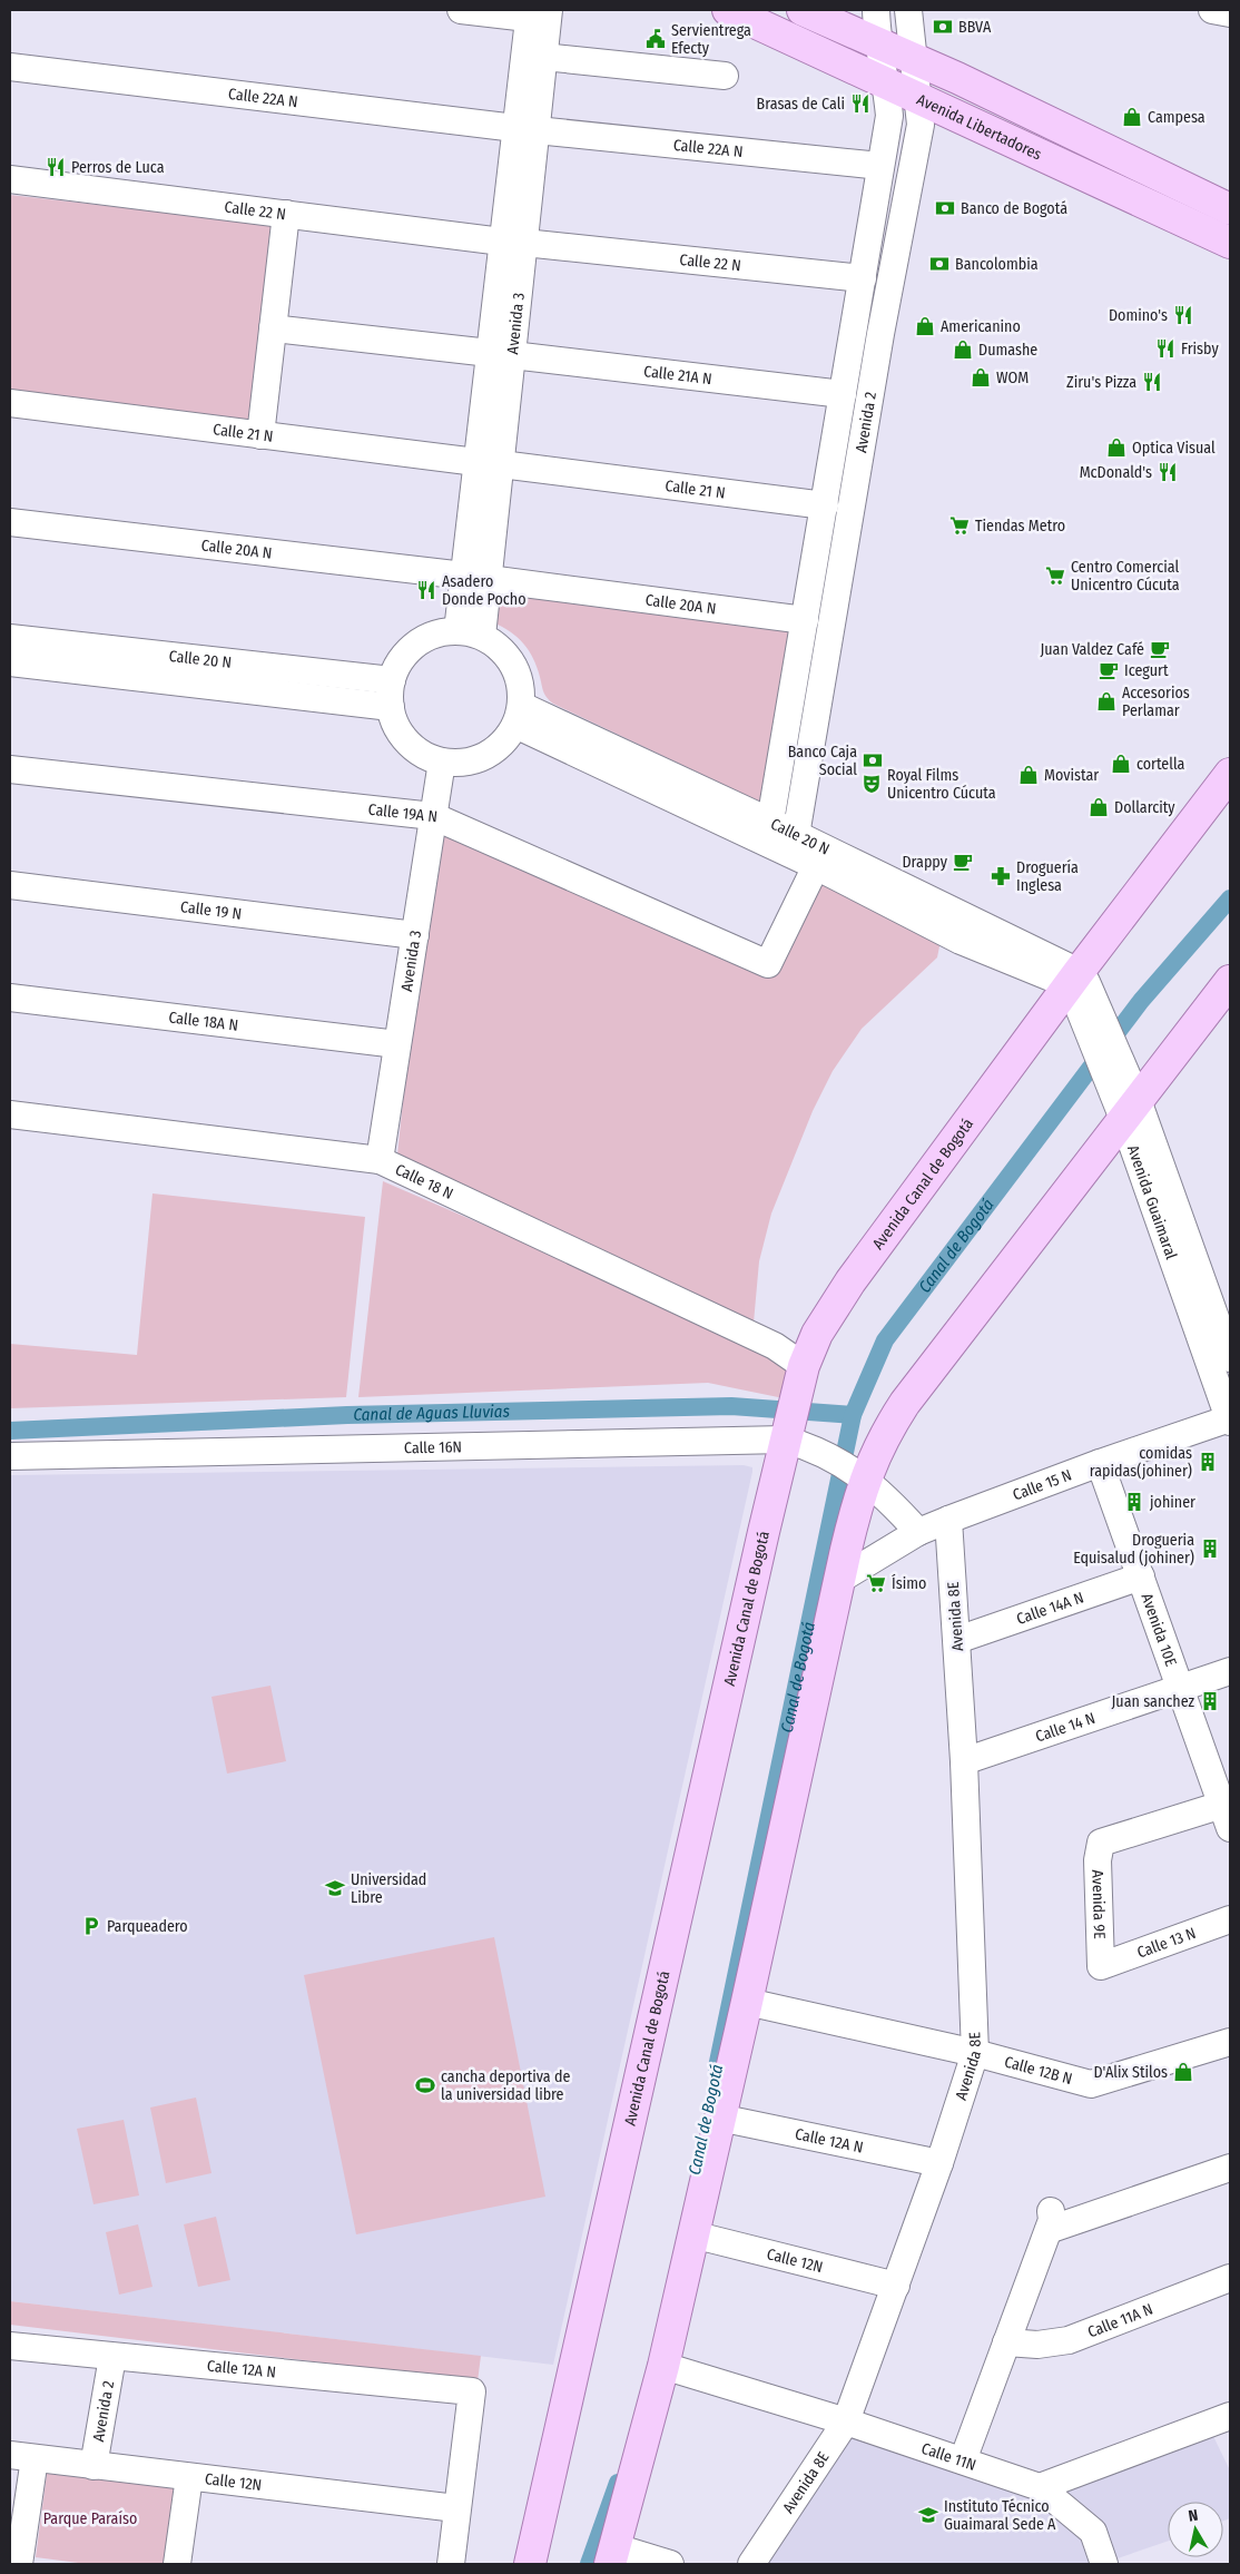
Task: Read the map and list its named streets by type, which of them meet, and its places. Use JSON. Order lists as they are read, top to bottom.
{
  "streets": {
    "main road": ["Avenida Libertadores", "Avenida Canal de Bogotá"],
    "street": [
      "Calle 22A N",
      "Calle 22 N",
      "Avenida 3",
      "Calle 21A N",
      "Avenida 2",
      "Calle 21 N",
      "Calle 20A N",
      "Calle 20 N",
      "Calle 19A N",
      "Calle 19 N",
      "Calle 18A N",
      "Calle 18 N",
      "Avenida Guaimaral",
      "Calle 16N",
      "Calle 15 N",
      "Calle 14A N",
      "Avenida 8E",
      "Avenida 10E",
      "Calle 14 N",
      "Avenida 9E",
      "Calle 13 N",
      "Calle 12B N",
      "Calle 12A N",
      "Calle 12N",
      "Calle 11A N",
      "Calle 11N"
    ]
  },
  "crossings": [
    ["Calle 22A N", "Avenida 3"],
    ["Calle 22A N", "Avenida 2"],
    ["Avenida Libertadores", "Avenida 2"],
    ["Calle 22 N", "Avenida 3"],
    ["Calle 22 N", "Avenida 2"],
    ["Avenida 3", "Calle 21A N"],
    ["Avenida 3", "Calle 21 N"],
    ["Avenida 3", "Calle 20A N"],
    ["Avenida 3", "Calle 20 N"],
    ["Avenida 3", "Calle 19A N"],
    ["Avenida 3", "Calle 19 N"],
    ["Avenida 3", "Calle 18A N"],
    ["Avenida 3", "Calle 18 N"],
    ["Calle 21A N", "Avenida 2"],
    ["Avenida 2", "Calle 21 N"],
    ["Avenida 2", "Calle 20A N"],
    ["Avenida 2", "Calle 20 N"],
    ["Avenida 2", "Calle 12A N"],
    ["Avenida 2", "Calle 12N"],
    ["Calle 20 N", "Calle 19A N"],
    ["Calle 20 N", "Avenida Canal de Bogotá"],
    ["Calle 20 N", "Avenida Guaimaral"],
    ["Calle 18 N", "Avenida Canal de Bogotá"],
    ["Avenida Canal de Bogotá", "Avenida Guaimaral"],
    ["Avenida Canal de Bogotá", "Calle 16N"],
    ["Avenida Guaimaral", "Calle 15 N"],
    ["Calle 15 N", "Avenida 8E"],
    ["Calle 15 N", "Avenida 10E"],
    ["Calle 14A N", "Avenida 8E"],
    ["Calle 14A N", "Avenida 10E"],
    ["Avenida 8E", "Calle 14 N"],
    ["Avenida 8E", "Calle 12B N"],
    ["Avenida 8E", "Calle 12A N"],
    ["Avenida 8E", "Calle 12N"],
    ["Avenida 8E", "Calle 11N"],
    ["Avenida 10E", "Calle 14 N"],
    ["Avenida 10E", "Avenida 9E"],
    ["Avenida 9E", "Calle 13 N"],
    ["Calle 12A N", "Calle 12N"]
  ],
  "water": ["Canal de Bogotá", "Canal de Aguas Lluvias"],
  "parks": ["Parque Paraíso"],
  "places": {
    "bank": [
      "BBVA",
      "Banco de Bogotá",
      "Bancolombia",
      "Banco Caja Social"
    ],
    "public building": ["Servientrega Efecty"],
    "restaurant": [
      "Brasas de Cali",
      "Perros de Luca",
      "Domino's",
      "Frisby",
      "Ziru's Pizza",
      "McDonald's",
      "Asadero Donde Pocho"
    ],
    "shop": [
      "Campesa",
      "Americanino",
      "Dumashe",
      "WOM",
      "Optica Visual",
      "Accesorios Perlamar",
      "cortella",
      "Movistar",
      "Dollarcity",
      "D'Alix Stilos"
    ],
    "supermarket": ["Tiendas Metro", "Centro Comercial Unicentro Cúcuta", "Ísimo"],
    "cafe": ["Juan Valdez Café", "Icegurt", "Drappy"],
    "theatre": ["Royal Films Unicentro Cúcuta"],
    "pharmacy": ["Droguería Inglesa"],
    "building": [
      "comidas rapidas(johiner)",
      "johiner",
      "Drogueria Equisalud (johiner)",
      "Juan sanchez"
    ],
    "school or university": ["Universidad Libre", "Instituto Técnico Guaimaral Sede A"],
    "parking": ["Parqueadero"],
    "sports": ["cancha deportiva de la universidad libre"]
  },
  "north": "top"
}
